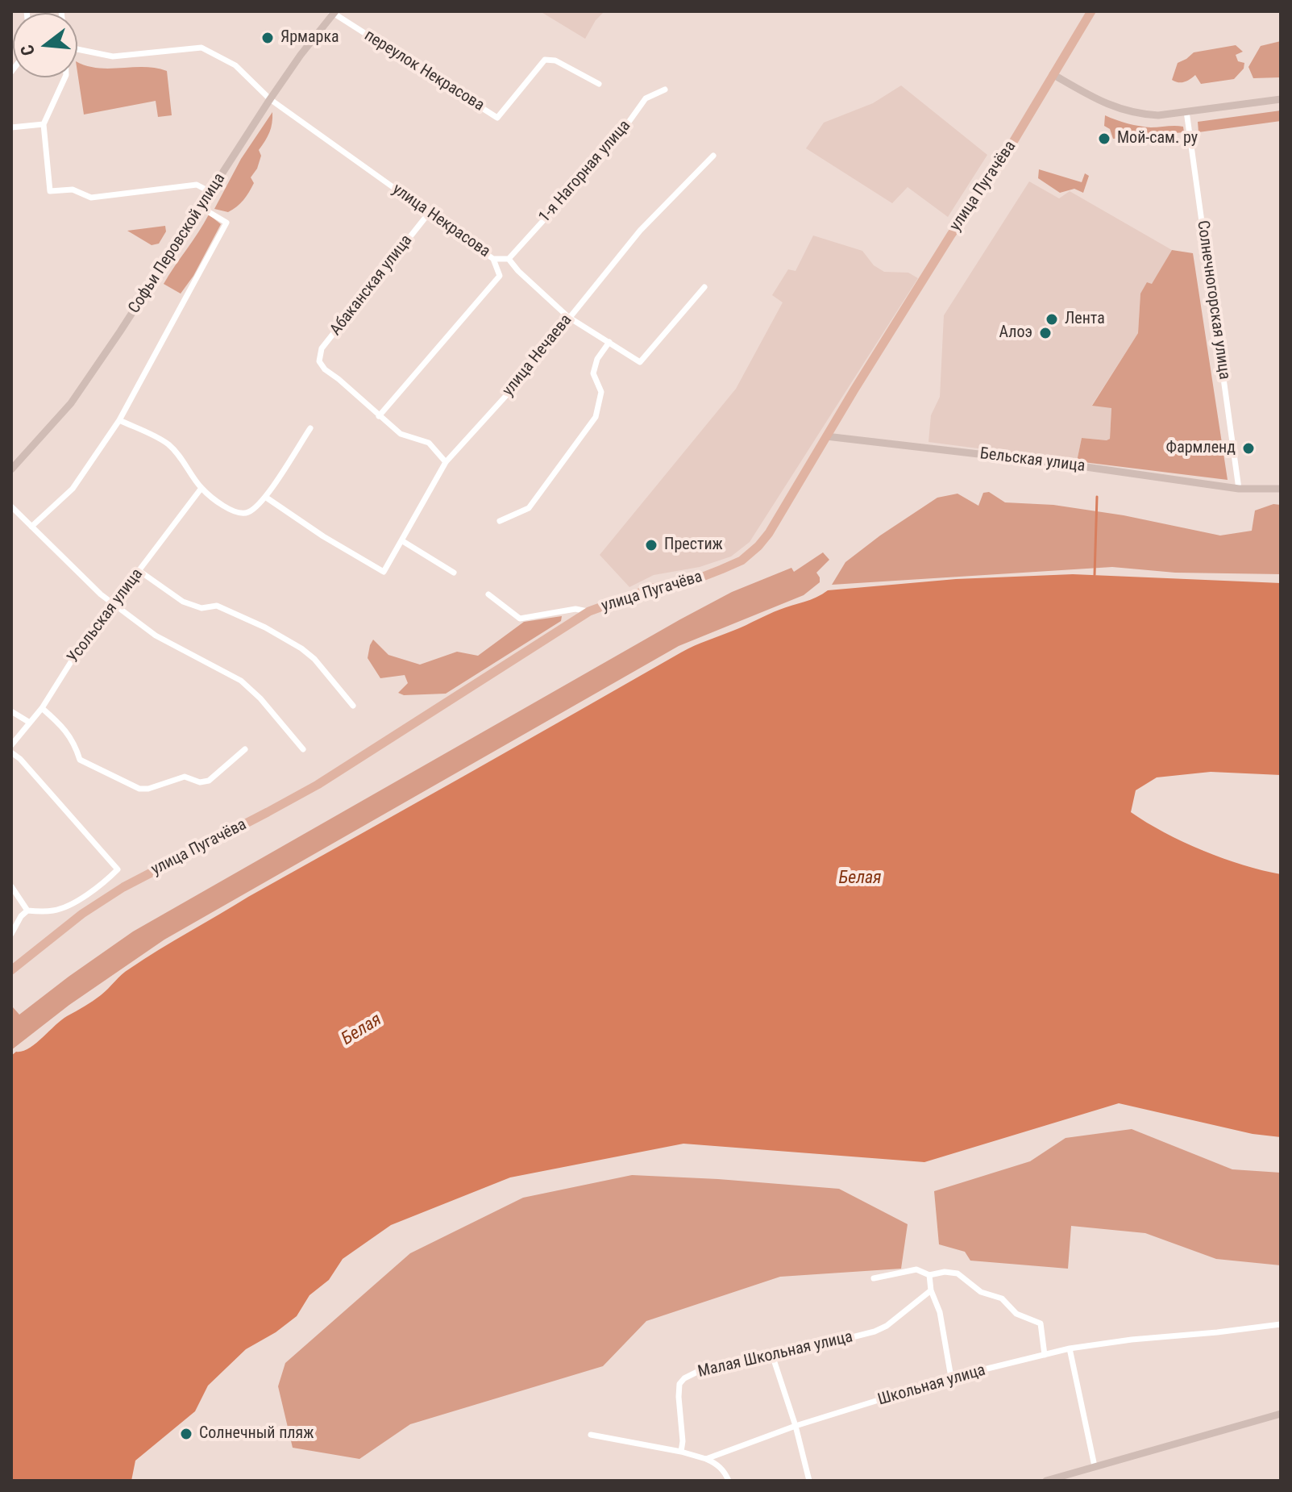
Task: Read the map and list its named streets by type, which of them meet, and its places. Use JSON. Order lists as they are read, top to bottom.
{
  "streets": {
    "main road": ["улица Пугачёва"],
    "street": [
      "переулок Некрасова",
      "1-я Нагорная улица",
      "улица Некрасова",
      "Софьи Перовской улица",
      "Абаканская улица",
      "Солнечногорская улица",
      "улица Нечаева",
      "Бельская улица",
      "Усольская улица",
      "Малая Школьная улица",
      "Школьная улица"
    ]
  },
  "crossings": [
    ["переулок Некрасова", "Софьи Перовской улица"],
    ["1-я Нагорная улица", "улица Некрасова"],
    ["улица Пугачёва", "Бельская улица"],
    ["улица Некрасова", "Софьи Перовской улица"],
    ["улица Некрасова", "Абаканская улица"],
    ["улица Некрасова", "улица Нечаева"],
    ["Солнечногорская улица", "Бельская улица"]
  ],
  "water": ["Белая"],
  "places": [
    "Ярмарка",
    "Мой-сам. ру",
    "Лента",
    "Алоэ",
    "Фармленд",
    "Престиж",
    "Солнечный пляж"
  ],
  "north": "left"
}
